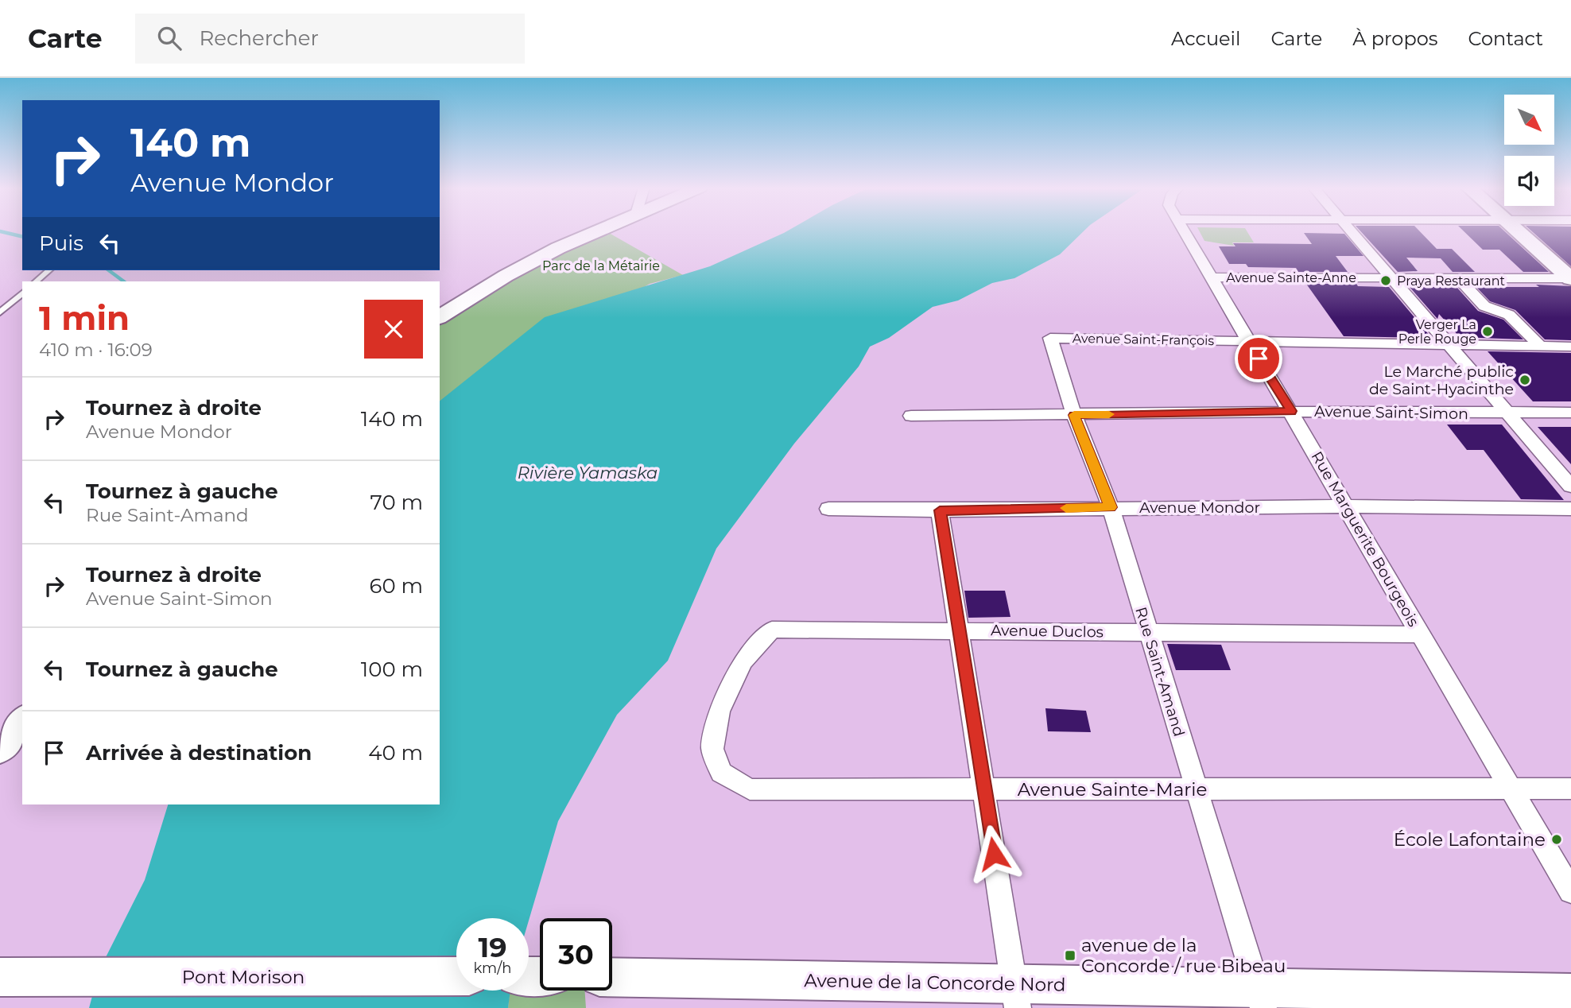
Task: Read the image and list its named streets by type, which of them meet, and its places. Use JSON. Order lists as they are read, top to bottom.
{
  "streets": {
    "street": [
      "Avenue Sainte-Anne",
      "Avenue Saint-François",
      "Avenue Saint-Simon",
      "Avenue Mondor",
      "Rue Marguerite Bourgeois",
      "Avenue Duclos",
      "Rue Saint-Amand",
      "Avenue Sainte-Marie",
      "Pont Morison",
      "Avenue de la Concorde Nord"
    ]
  },
  "crossings": [
    ["Avenue Sainte-Anne", "Rue Marguerite Bourgeois"],
    ["Avenue Saint-François", "Rue Marguerite Bourgeois"],
    ["Avenue Saint-François", "Rue Saint-Amand"],
    ["Avenue Saint-Simon", "Rue Marguerite Bourgeois"],
    ["Avenue Saint-Simon", "Rue Saint-Amand"],
    ["Avenue Mondor", "Rue Marguerite Bourgeois"],
    ["Avenue Mondor", "Rue Saint-Amand"],
    ["Rue Marguerite Bourgeois", "Avenue Duclos"],
    ["Rue Marguerite Bourgeois", "Avenue Sainte-Marie"],
    ["Avenue Duclos", "Rue Saint-Amand"],
    ["Avenue Duclos", "Avenue Sainte-Marie"],
    ["Rue Saint-Amand", "Avenue Sainte-Marie"],
    ["Rue Saint-Amand", "Avenue de la Concorde Nord"]
  ],
  "water": ["Rivière Yamaska"],
  "parks": ["Parc de la Métairie"],
  "places": {
    "other": [
      "Praya Restaurant",
      "Verger La Perle Rouge",
      "Le Marché public de Saint-Hyacinthe",
      "École Lafontaine"
    ],
    "transit": ["avenue de la Concorde / rue Bibeau"]
  },
  "north": "bottom right",
  "page": {
    "header": "Carte",
    "search": "Rechercher",
    "nav": [
      "Accueil",
      "Carte",
      "À propos",
      "Contact"
    ],
    "turn": ["140 m", "Avenue Mondor"],
    "then": "Puis",
    "heading": ["1 min", "410 m · 16:09"],
    "list": [
      {
        "name": "Tournez à droite",
        "note": "Avenue Mondor",
        "value": "140 m"
      },
      {
        "name": "Tournez à gauche",
        "note": "Rue Saint-Amand",
        "value": "70 m"
      },
      {
        "name": "Tournez à droite",
        "note": "Avenue Saint-Simon",
        "value": "60 m"
      },
      {
        "name": "Tournez à gauche",
        "value": "100 m"
      },
      {
        "name": "Arrivée à destination",
        "value": "40 m"
      }
    ],
    "speed": "19 km/h",
    "limit": "30"
  }
}
